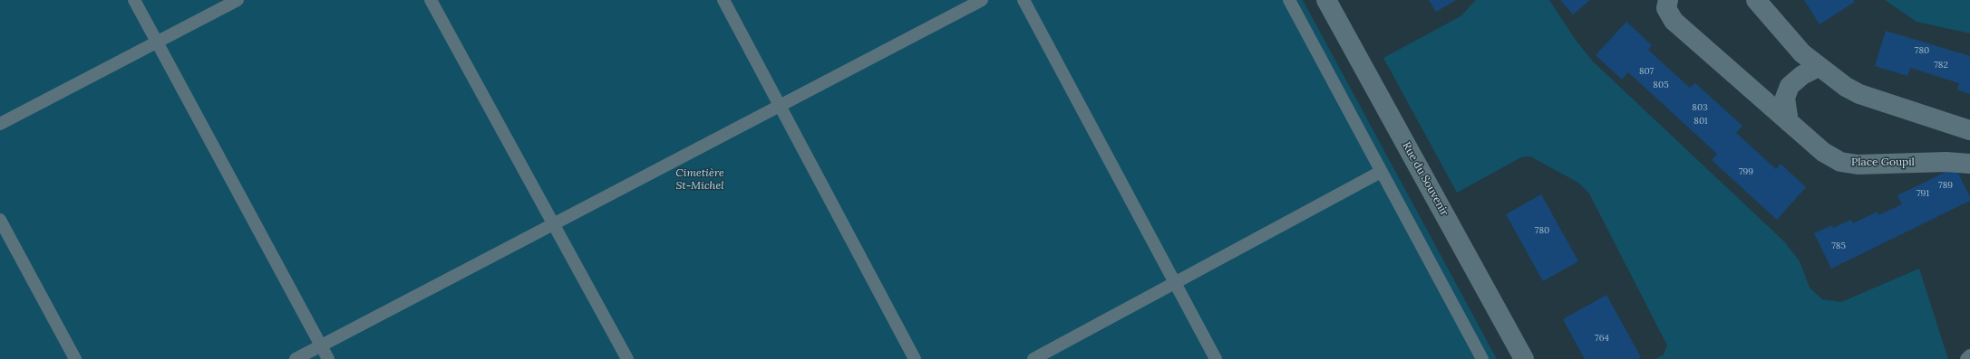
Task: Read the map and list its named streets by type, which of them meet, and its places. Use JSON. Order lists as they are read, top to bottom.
{
  "streets": {
    "street": ["Place Goupil", "Rue du Souvenir"]
  },
  "parks": ["Cimetière St-Michel"],
  "house_numbers": [
    "780",
    "782",
    "807",
    "805",
    "803",
    "801",
    "799",
    "789",
    "791",
    "780",
    "785",
    "764"
  ]
}
